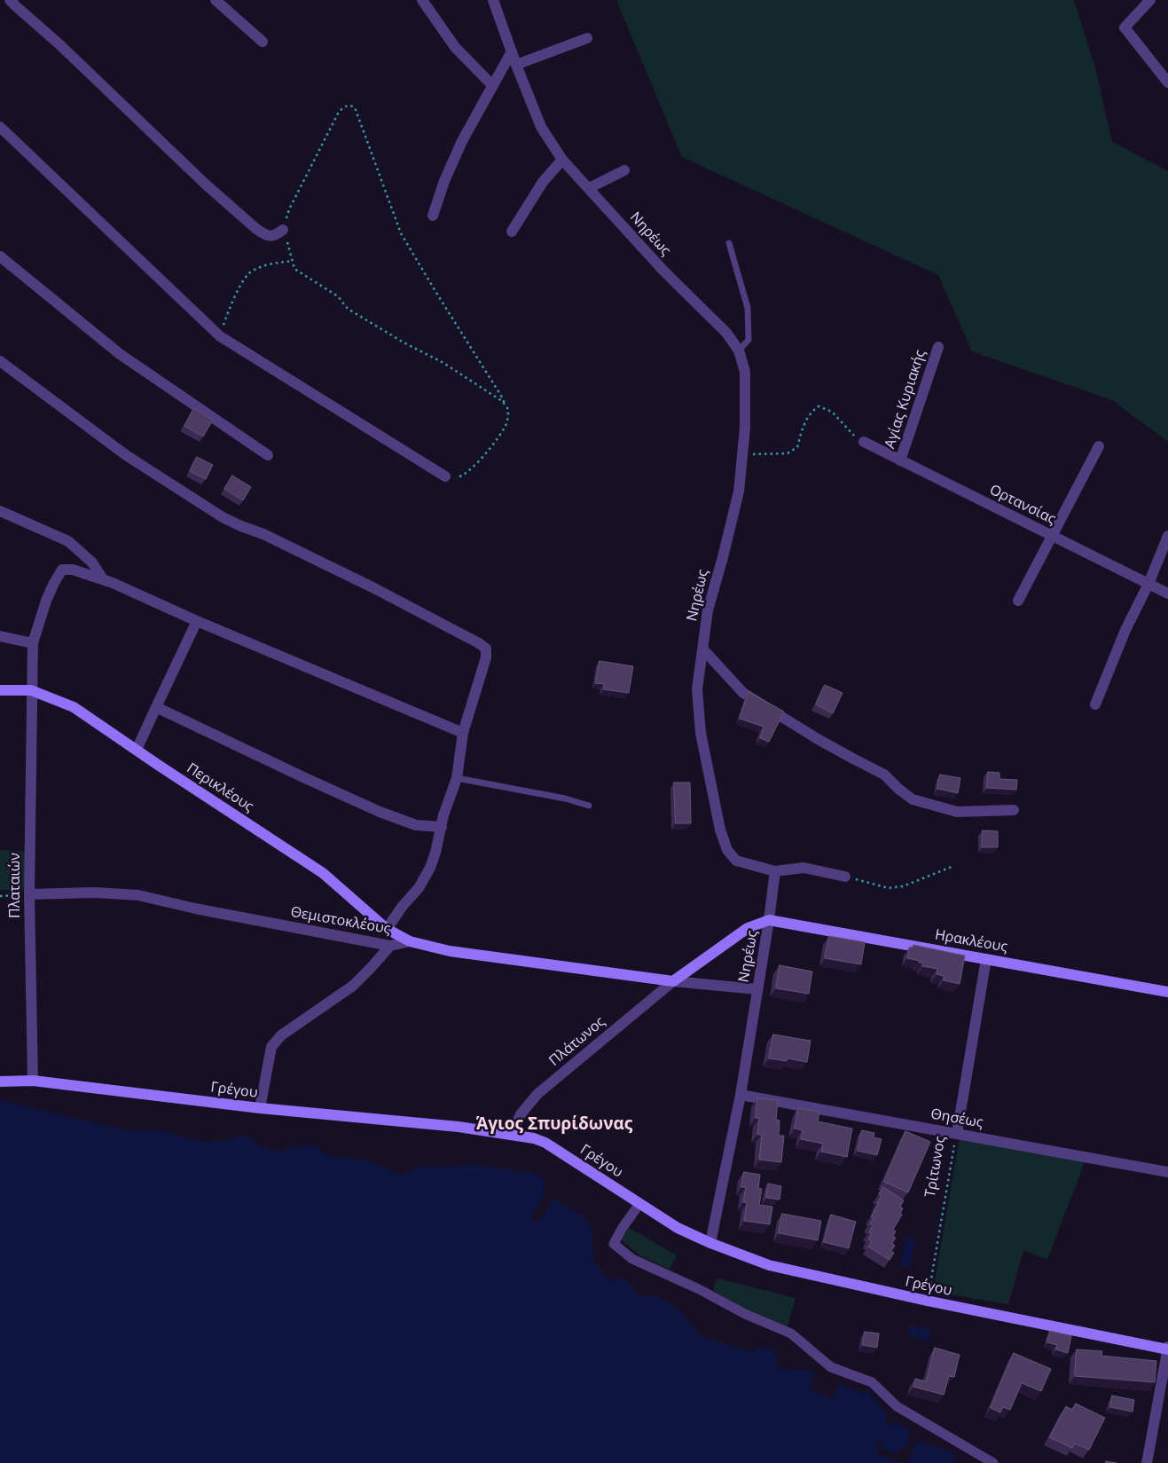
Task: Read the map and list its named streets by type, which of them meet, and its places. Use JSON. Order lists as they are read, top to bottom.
{
  "streets": {
    "main road": [
      "Περικλέους",
      "Θεμιστοκλέους",
      "Ηρακλέους",
      "Γρέγου"
    ],
    "street": [
      "Νηρέως",
      "Αγίας Κυριακής",
      "Ορτανσίας",
      "Πλαταιών",
      "Πλάτωνος",
      "Θησέως",
      "Τρίτωνος"
    ]
  },
  "crossings": [
    ["Νηρέως", "Ηρακλέους"],
    ["Νηρέως", "Γρέγου"],
    ["Νηρέως", "Θησέως"],
    ["Αγίας Κυριακής", "Ορτανσίας"],
    ["Περικλέους", "Πλαταιών"],
    ["Περικλέους", "Θεμιστοκλέους"],
    ["Πλαταιών", "Θεμιστοκλέους"],
    ["Πλαταιών", "Γρέγου"],
    ["Θεμιστοκλέους", "Πλάτωνος"],
    ["Ηρακλέους", "Τρίτωνος"],
    ["Πλάτωνος", "Γρέγου"],
    ["Γρέγου", "Τρίτωνος"],
    ["Θησέως", "Τρίτωνος"]
  ],
  "districts": ["Άγιος Σπυρίδωνας"]
}
